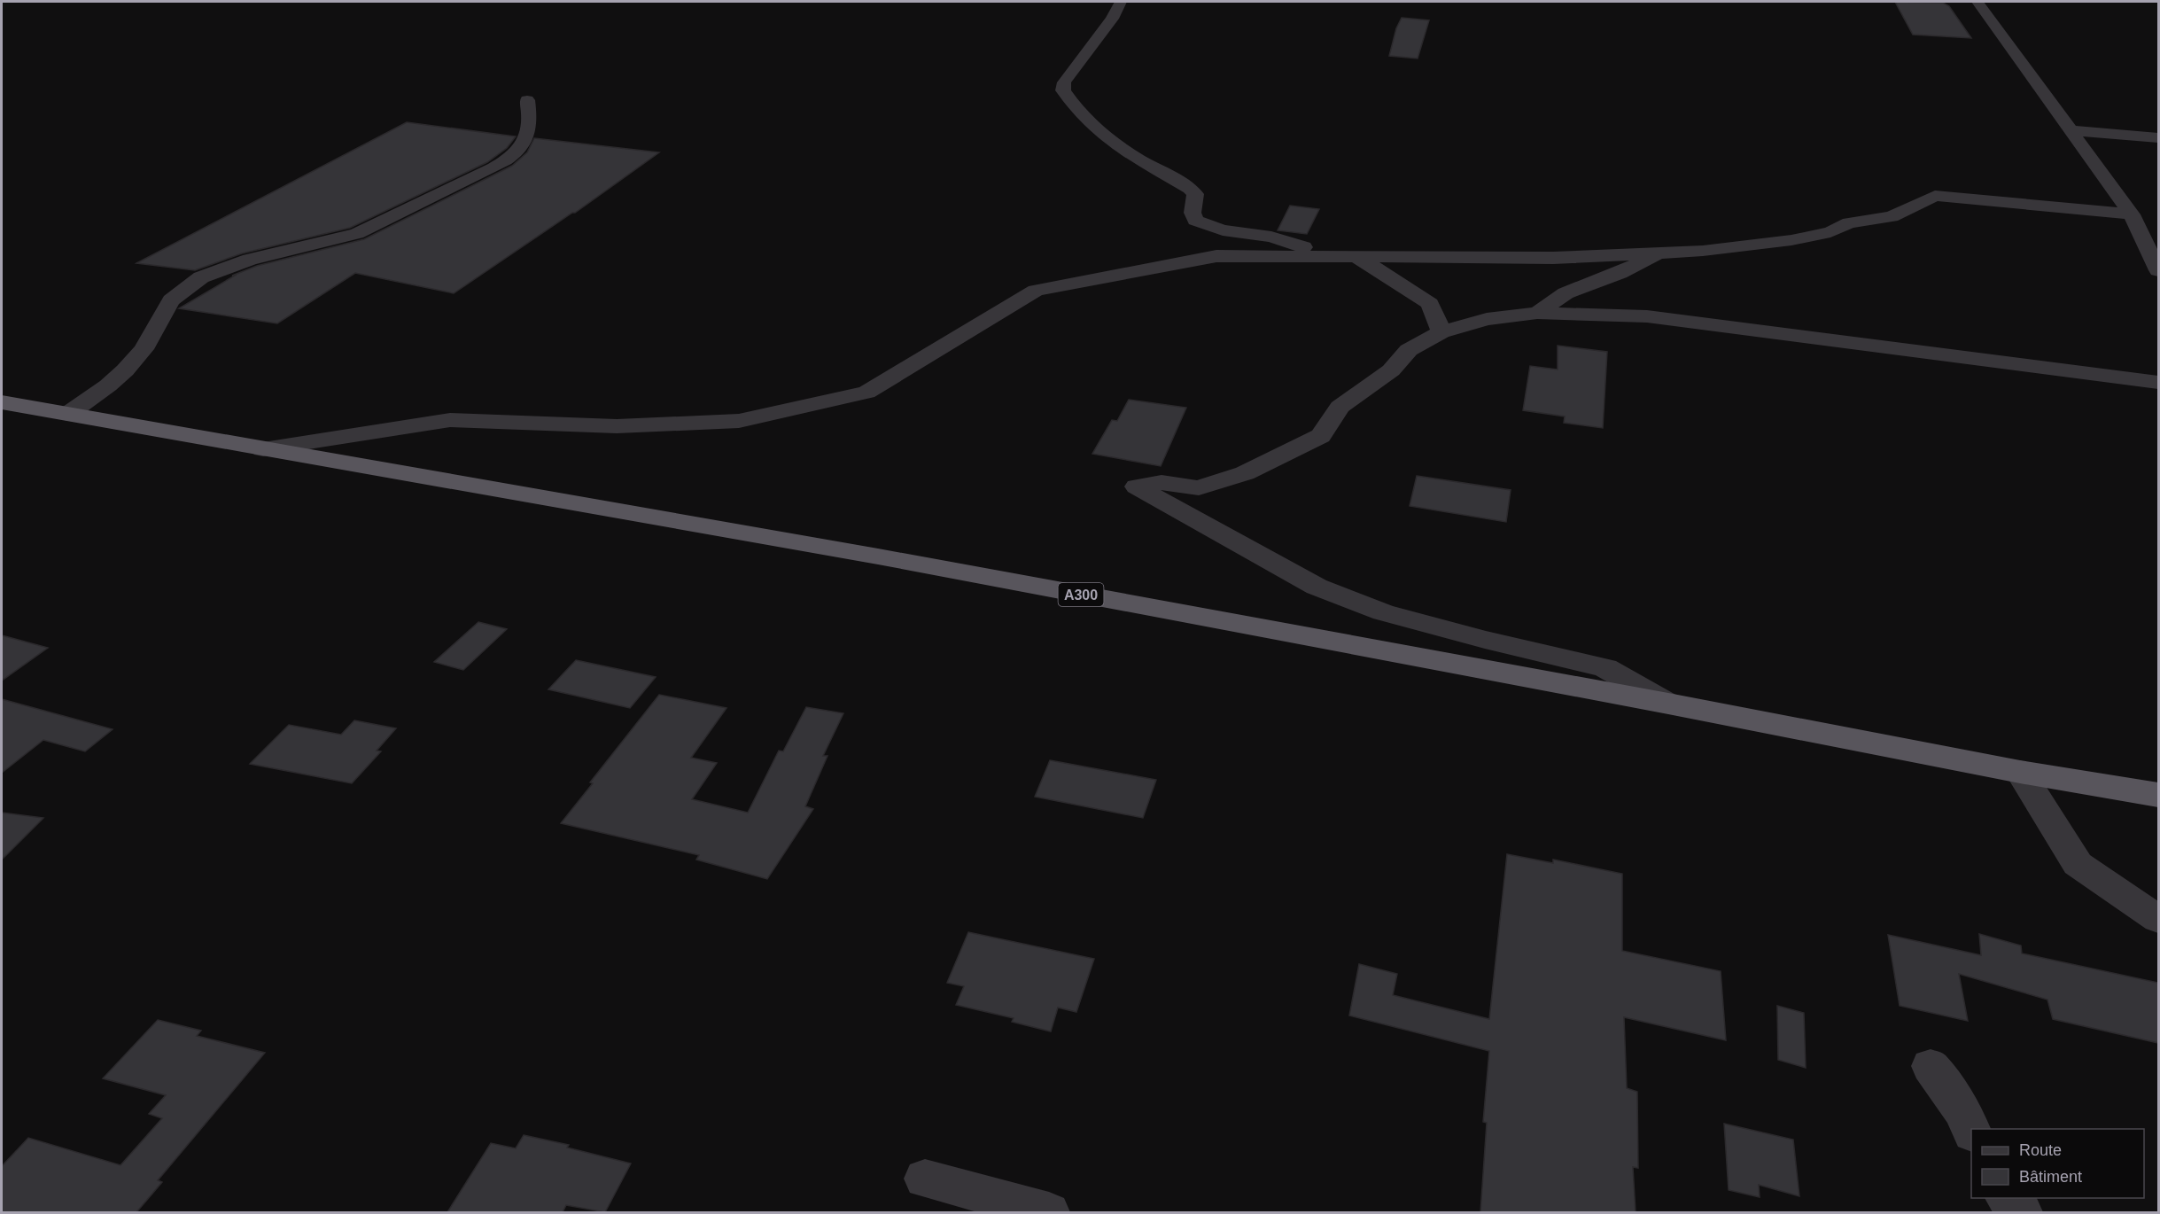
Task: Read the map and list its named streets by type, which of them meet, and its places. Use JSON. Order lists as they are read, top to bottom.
{
  "streets": {
    "highway": ["A300"]
  },
  "legend": ["Route", "Bâtiment"]
}
